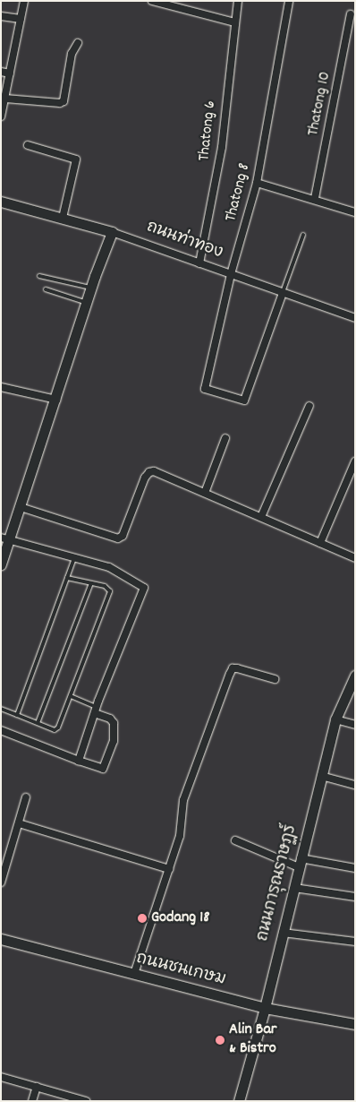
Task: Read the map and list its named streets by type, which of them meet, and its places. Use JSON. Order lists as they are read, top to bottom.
{
  "streets": {
    "street": [
      "Thatong 10",
      "Thatong 6",
      "Thatong 8",
      "ถนนท่าทอง",
      "ถนนการุณราษฏร์",
      "ถนนชนเกษม"
    ]
  },
  "crossings": [
    ["Thatong 6", "ถนนท่าทอง"],
    ["Thatong 8", "ถนนท่าทอง"],
    ["ถนนการุณราษฏร์", "ถนนชนเกษม"]
  ],
  "places": ["Godang 18", "Alin Bar & Bistro"]
}
